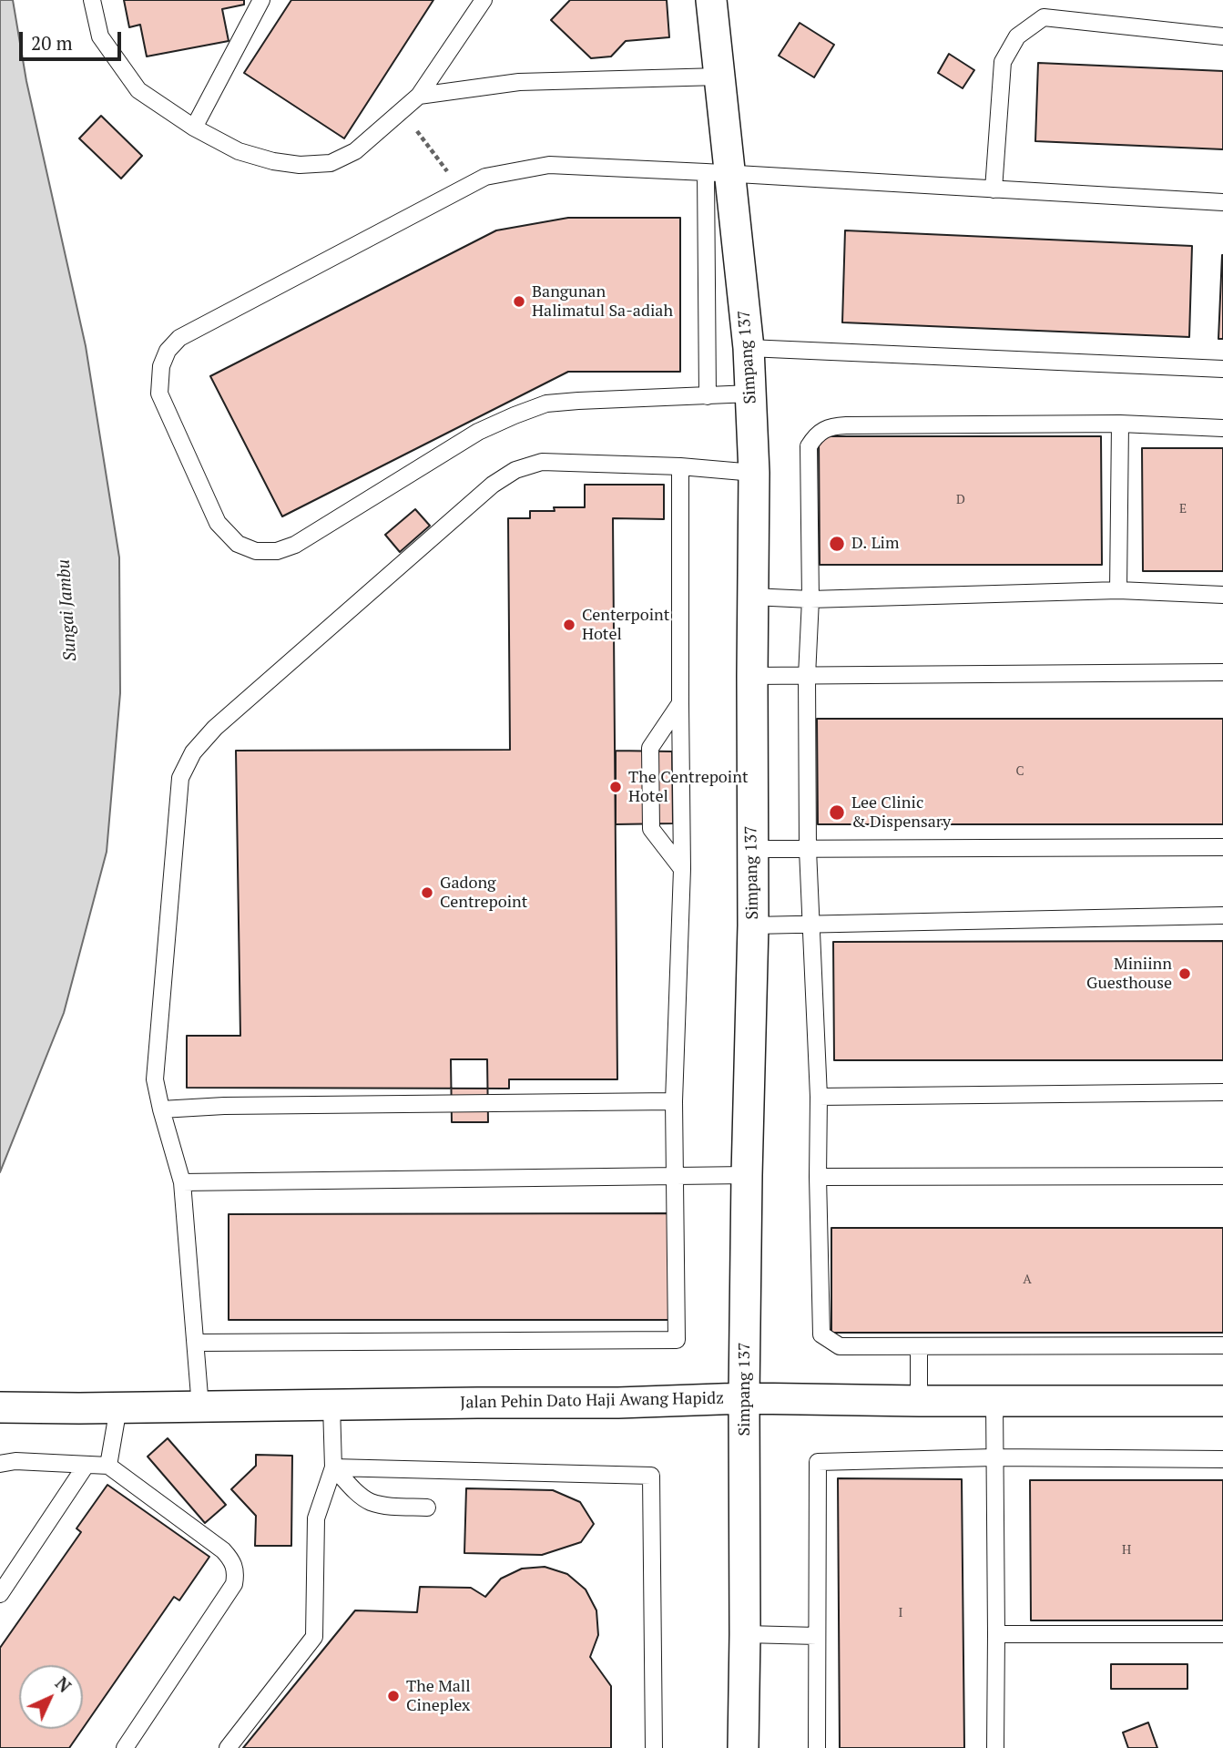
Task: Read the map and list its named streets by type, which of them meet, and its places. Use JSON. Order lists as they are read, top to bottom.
{
  "streets": {
    "street": ["Simpang 137", "Jalan Pehin Dato Haji Awang Hapidz"]
  },
  "crossings": [
    ["Simpang 137", "Jalan Pehin Dato Haji Awang Hapidz"]
  ],
  "water": ["Sungai Jambu"],
  "places": [
    "Bangunan Halimatul Sa-adiah",
    "D. Lim",
    "Centerpoint Hotel",
    "The Centrepoint Hotel",
    "Lee Clinic & Dispensary",
    "Gadong Centrepoint",
    "Miniinn Guesthouse",
    "The Mall Cineplex"
  ],
  "house_numbers": [
    "D",
    "E",
    "C",
    "A",
    "H",
    "I"
  ],
  "scale_bar": "20 m",
  "north": "top right"
}
